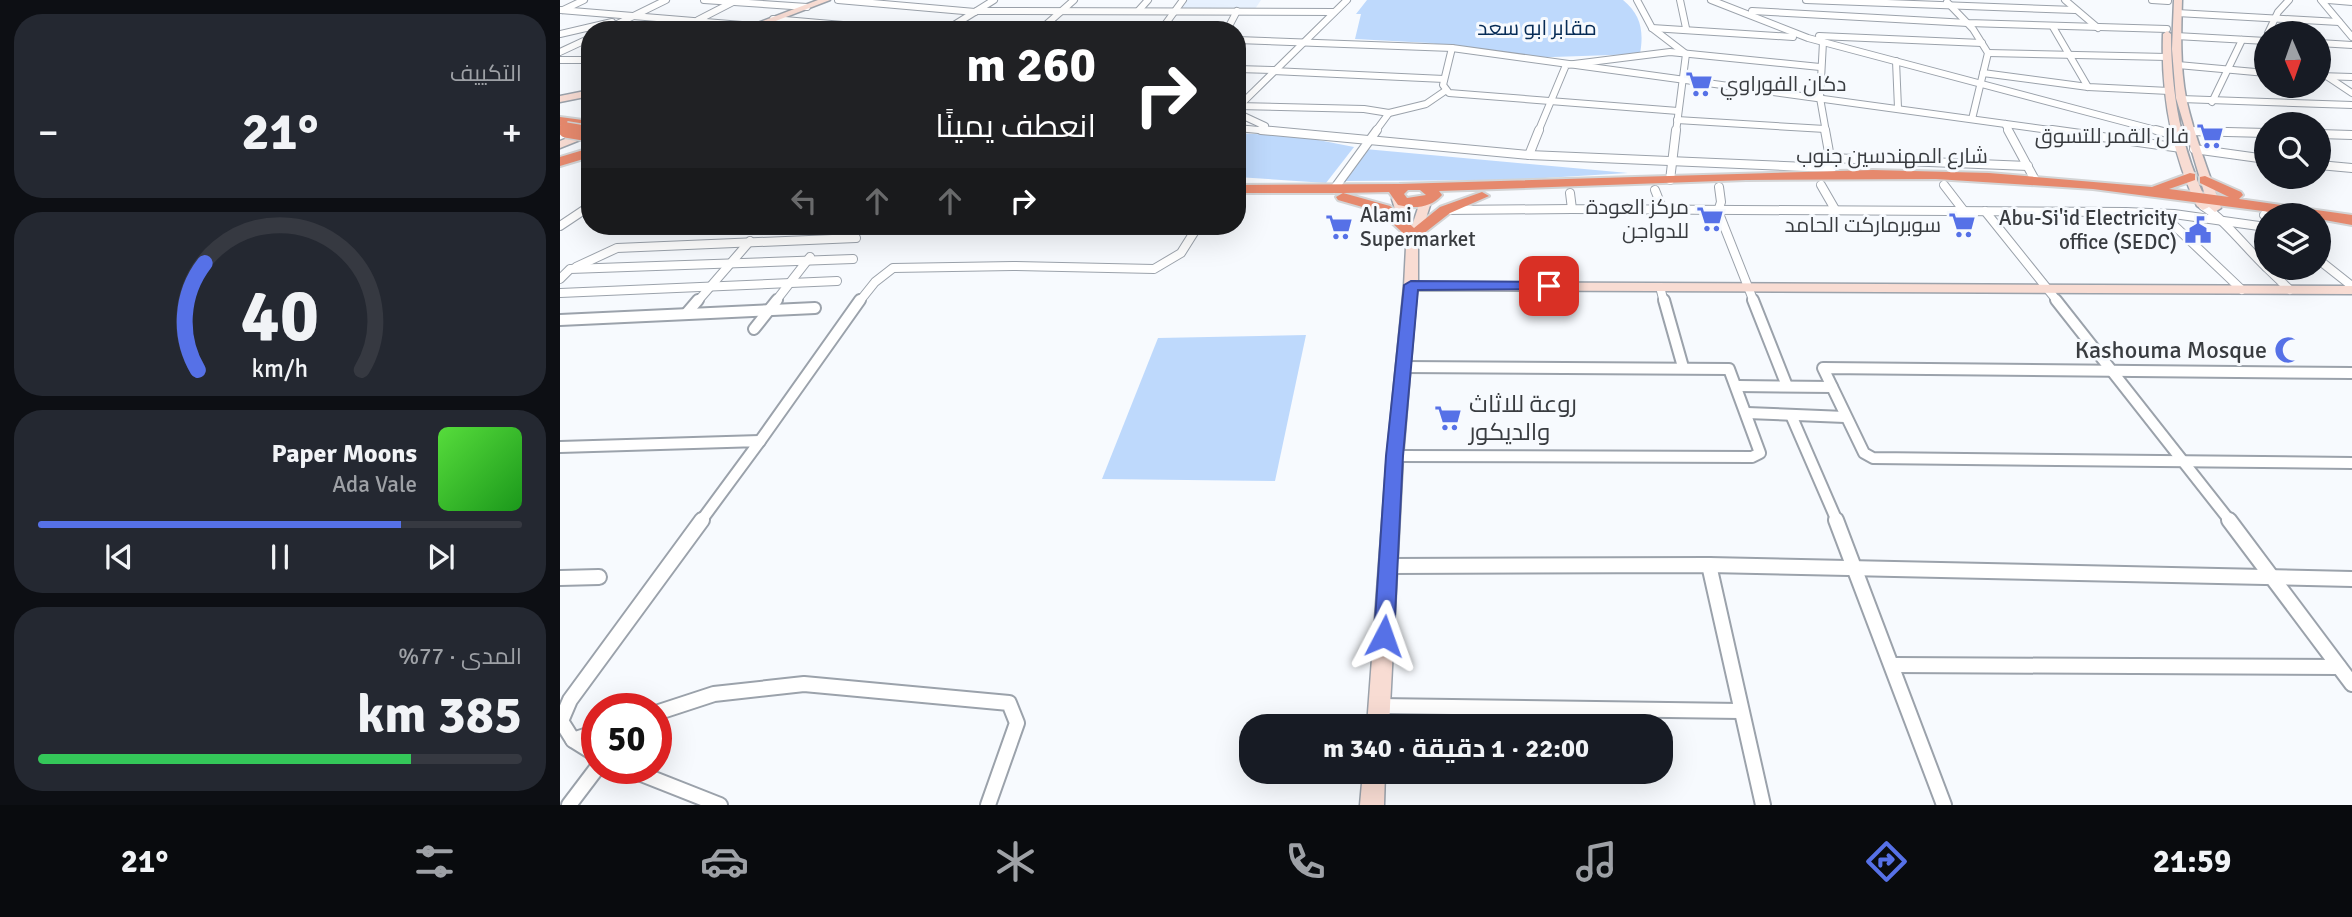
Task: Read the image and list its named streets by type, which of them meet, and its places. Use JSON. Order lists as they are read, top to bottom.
{
  "streets": {
    "highway": ["شارع المهندسين جنوب"]
  },
  "parks": ["مقابر ابو سعد"],
  "places": {
    "supermarket": [
      "دكان الفوراوي",
      "فال القمر للتسوق",
      "مركز العودة للدواجن",
      "سوبرماركت الحامد",
      "Alami Supermarket",
      "روعة للاثاث والديكور"
    ],
    "public building": ["Abu-Si'id Electricity office (SEDC)"],
    "mosque": ["Kashouma Mosque"]
  },
  "north": "bottom",
  "page": {
    "tile": [
      "التكييف",
      ["المدى · 77%", "385 km"]
    ],
    "turn": ["260 m", "انعطف يمينًا"],
    "heat": ["−", "21°", "+"],
    "song": ["Paper Moons", "Ada Vale"],
    "limit": "50",
    "trip": "22:00 · 1 دقيقة · 340 m",
    "tabs": ["21:59", "21°"],
    "gauge": ["40", "km/h"]
  }
}
